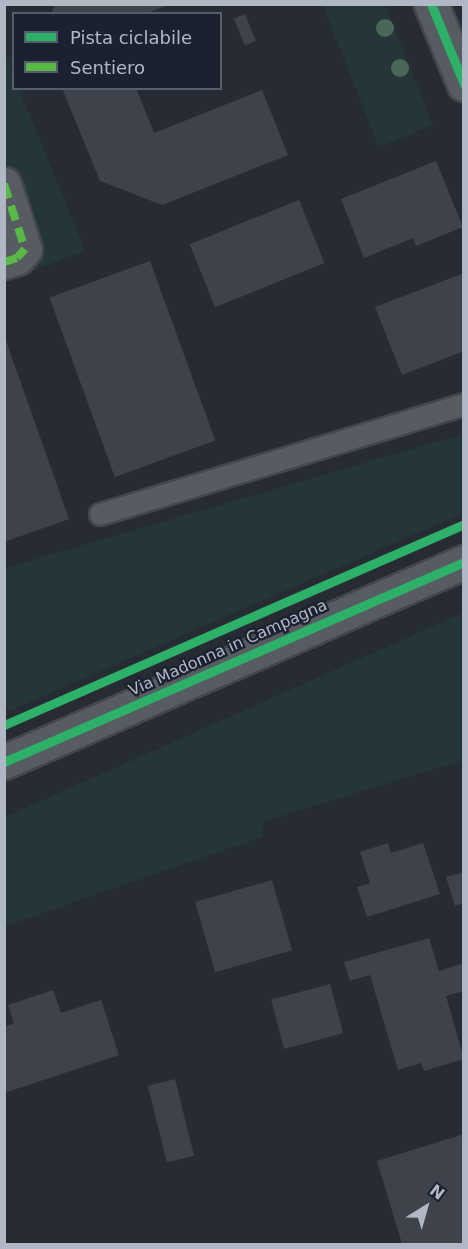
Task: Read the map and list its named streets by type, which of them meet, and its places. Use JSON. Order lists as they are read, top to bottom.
{
  "streets": {
    "street": ["Via Madonna in Campagna"]
  },
  "legend": ["Pista ciclabile", "Sentiero"],
  "north": "top right"
}
